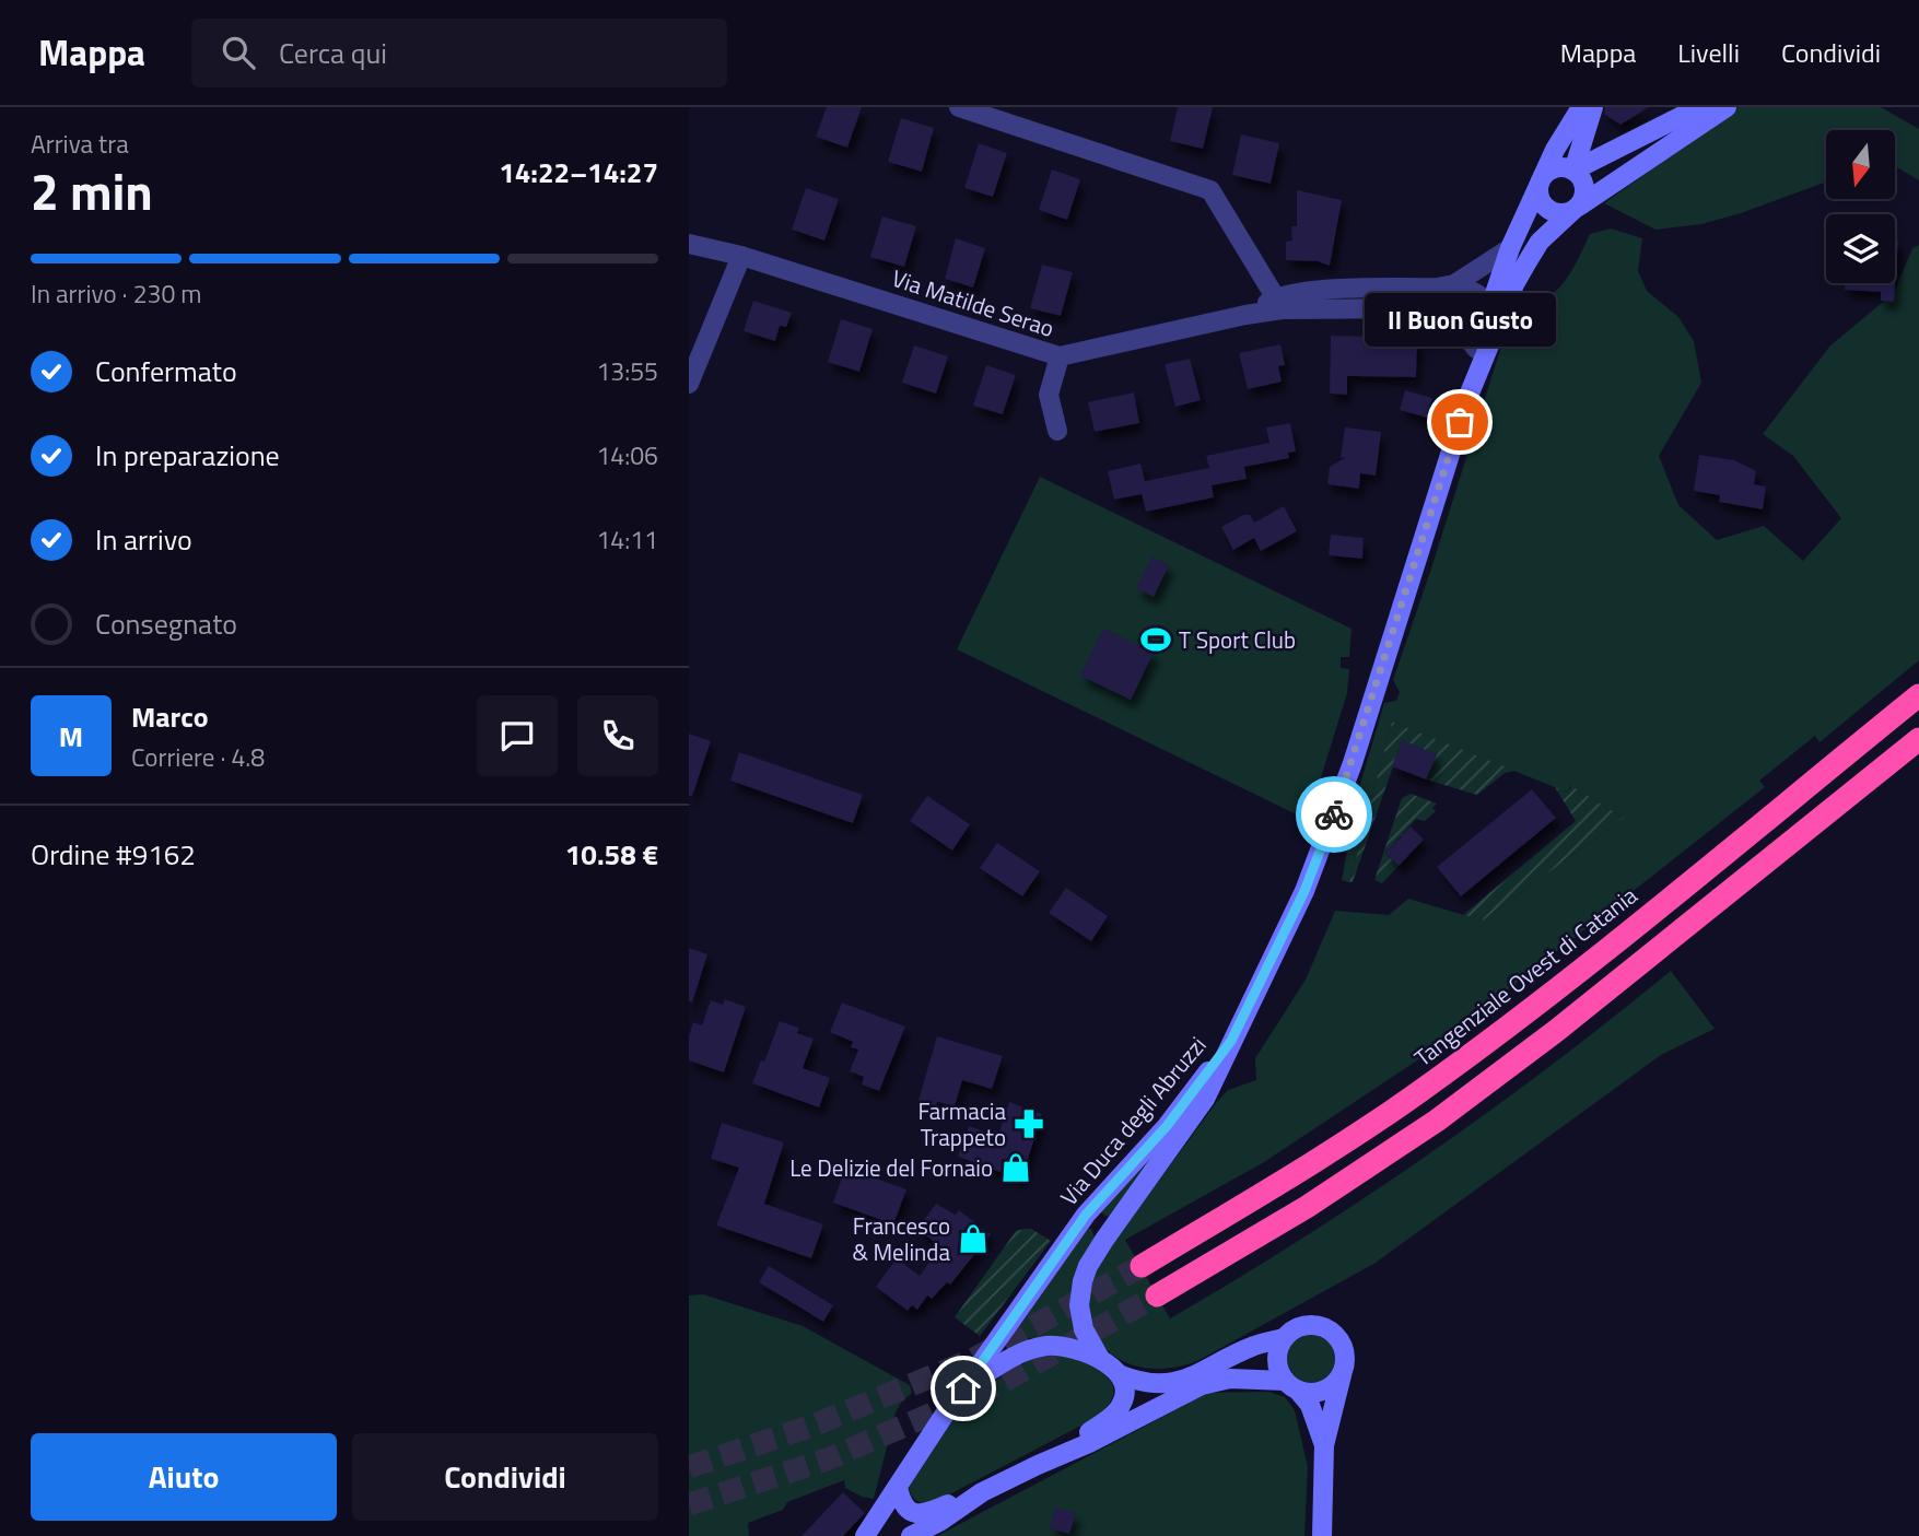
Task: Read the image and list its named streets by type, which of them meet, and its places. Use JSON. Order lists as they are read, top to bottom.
{
  "streets": {
    "highway": ["Tangenziale Ovest di Catania"],
    "main road": ["Via Duca degli Abruzzi"],
    "street": ["Via Matilde Serao"]
  },
  "places": {
    "other": ["Il Buon Gusto"],
    "sports": ["T Sport Club"],
    "pharmacy": ["Farmacia Trappeto"],
    "shop": ["Le Delizie del Fornaio", "Francesco & Melinda"]
  },
  "north": "bottom",
  "page": {
    "header": "Mappa",
    "search": "Cerca qui",
    "nav": ["Mappa", "Livelli", "Condividi"],
    "heading": ["2 min", "Arriva tra", "14:22–14:27"],
    "panel": [
      "Marco",
      "Corriere · 4.8",
      "Ordine #9162",
      "10.58 €"
    ],
    "bar": "In arrivo · 230 m",
    "bubble": "Il Buon Gusto",
    "list": [
      ["Confermato", "13:55"],
      ["In preparazione", "14:06"],
      ["In arrivo", "14:11"],
      "Consegnato"
    ],
    "round": "M",
    "buttons": ["Aiuto", "Condividi"]
  }
}
